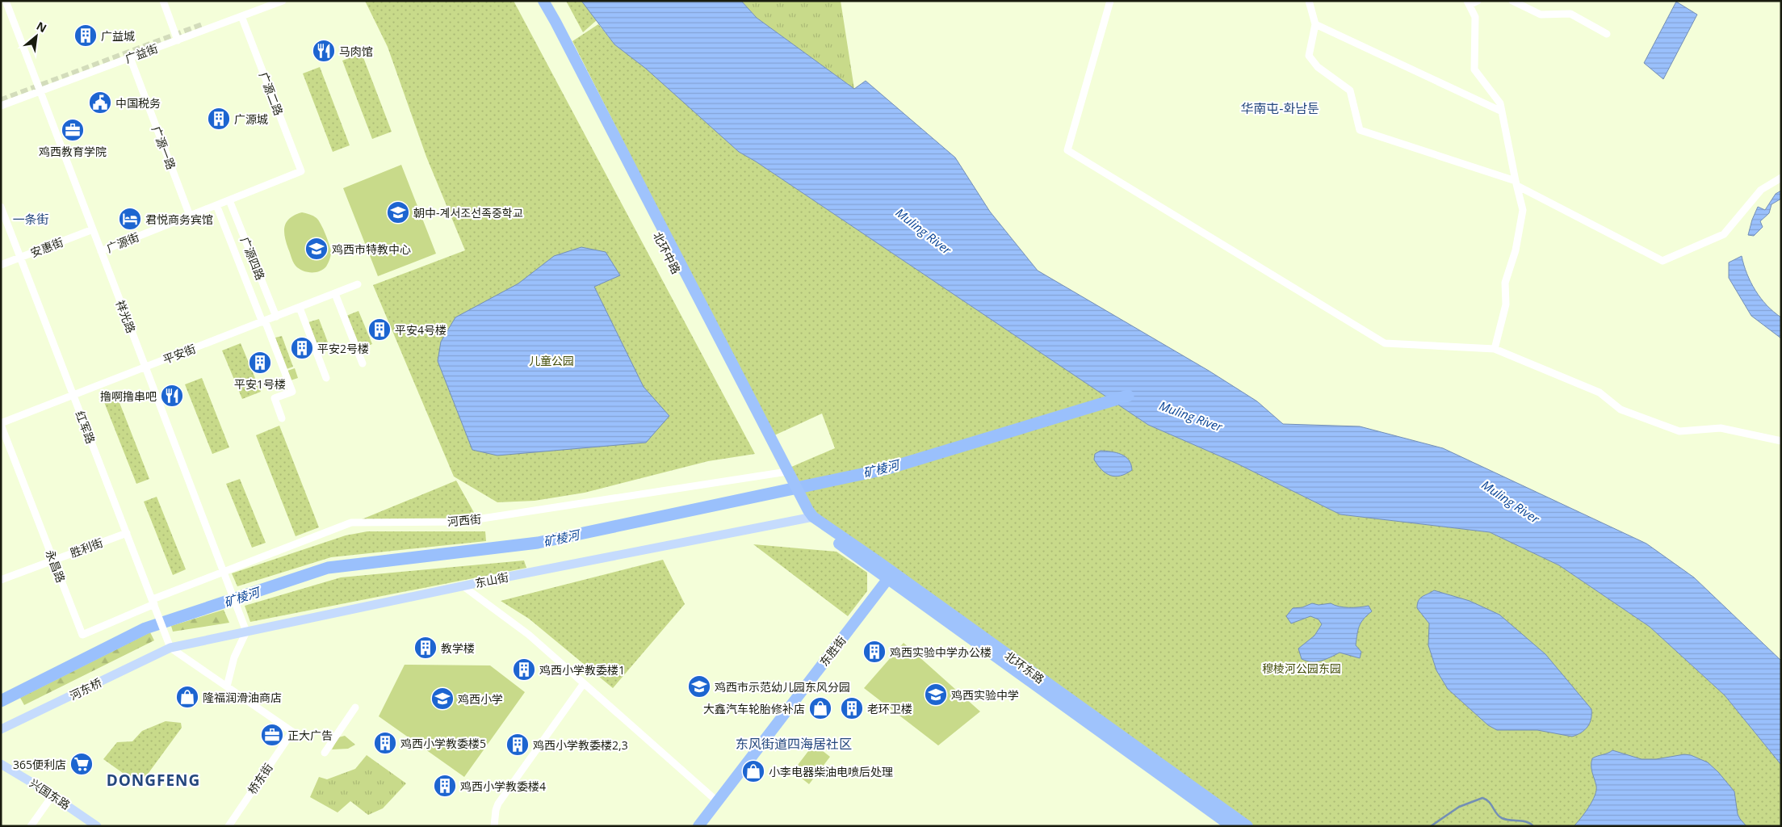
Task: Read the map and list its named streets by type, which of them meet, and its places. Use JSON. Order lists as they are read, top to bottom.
{
  "streets": {
    "highway": ["北环中路", "东胜街", "北环东路"],
    "main road": ["东山街", "河东桥", "兴国东路"],
    "street": [
      "广益街",
      "广源二路",
      "广源一路",
      "广源街",
      "安惠街",
      "广源四路",
      "祥光路",
      "平安街",
      "红军路",
      "河西街",
      "胜利街",
      "永昌路",
      "桥东街"
    ]
  },
  "crossings": [
    ["广益街", "广源二路"],
    ["广益街", "广源一路"],
    ["广益街", "祥光路"],
    ["广源二路", "广源街"],
    ["广源一路", "广源街"],
    ["广源街", "广源四路"],
    ["广源街", "祥光路"],
    ["安惠街", "祥光路"],
    ["安惠街", "红军路"],
    ["北环中路", "河西街"],
    ["北环中路", "北环东路"],
    ["广源四路", "平安街"],
    ["祥光路", "平安街"],
    ["祥光路", "河西街"],
    ["祥光路", "东山街"],
    ["平安街", "红军路"],
    ["平安街", "永昌路"],
    ["红军路", "河西街"],
    ["红军路", "胜利街"],
    ["红军路", "永昌路"],
    ["红军路", "东山街"],
    ["红军路", "河东桥"],
    ["河西街", "永昌路"],
    ["胜利街", "永昌路"],
    ["东山街", "北环东路"],
    ["东山街", "河东桥"],
    ["东胜街", "北环东路"]
  ],
  "districts": [
    "华南屯-화남툰",
    "一条街",
    "东风街道四海居社区",
    "DONGFENG"
  ],
  "water": ["Muling River", "矿棱河"],
  "parks": ["儿童公园", "穆棱河公园东园"],
  "places": {
    "building": [
      "广益城",
      "广源城",
      "平安4号楼",
      "平安2号楼",
      "平安1号楼",
      "教学楼",
      "鸡西实验中学办公楼",
      "鸡西小学教委楼1",
      "老环卫楼",
      "鸡西小学教委楼5",
      "鸡西小学教委楼2,3",
      "鸡西小学教委楼4"
    ],
    "restaurant": ["马肉馆", "撸啊撸串吧"],
    "public building": ["中国税务"],
    "office": ["鸡西教育学院", "正大广告"],
    "school or university": [
      "朝中-계서조선족중학교",
      "鸡西市特教中心",
      "鸡西市示范幼儿园东风分园",
      "鸡西实验中学",
      "鸡西小学"
    ],
    "hotel": ["君悦商务宾馆"],
    "shop": ["隆福润滑油商店", "大鑫汽车轮胎修补店", "小李电器柴油电喷后处理"],
    "supermarket": ["365便利店"]
  },
  "north": "top right"
}
